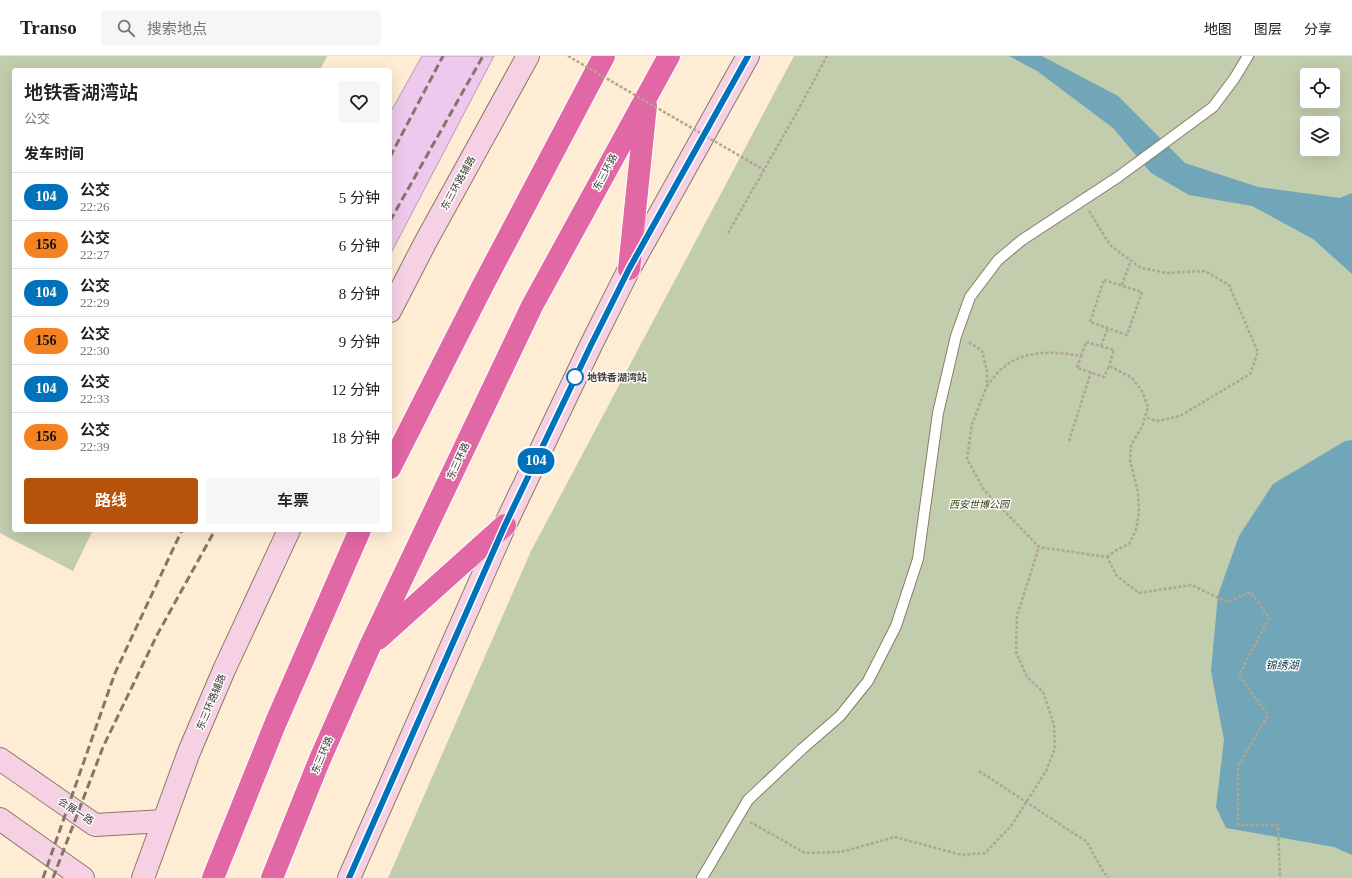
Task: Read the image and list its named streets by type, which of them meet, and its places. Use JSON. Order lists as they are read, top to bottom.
{
  "streets": {
    "highway": ["东三环路"],
    "main road": ["东三环路辅路", "会展一路"]
  },
  "crossings": [
    ["东三环路辅路", "会展一路"]
  ],
  "water": ["锦绣湖"],
  "parks": ["西安世博公园"],
  "places": ["地铁香湖湾站"],
  "lines": ["bus line 104"],
  "page": {
    "header": "Transo",
    "search": "搜索地点",
    "nav": ["地图", "图层", "分享"],
    "on_map": "104",
    "heading": [
      ["地铁香湖湾站", "公交"],
      "发车时间"
    ],
    "list": [
      {
        "mark": "104",
        "name": "公交",
        "note": "22:26",
        "value": "5 分钟"
      },
      {
        "mark": "156",
        "name": "公交",
        "note": "22:27",
        "value": "6 分钟"
      },
      {
        "mark": "104",
        "name": "公交",
        "note": "22:29",
        "value": "8 分钟"
      },
      {
        "mark": "156",
        "name": "公交",
        "note": "22:30",
        "value": "9 分钟"
      },
      {
        "mark": "104",
        "name": "公交",
        "note": "22:33",
        "value": "12 分钟"
      },
      {
        "mark": "156",
        "name": "公交",
        "note": "22:39",
        "value": "18 分钟"
      }
    ],
    "buttons": ["路线", "车票"]
  }
}
